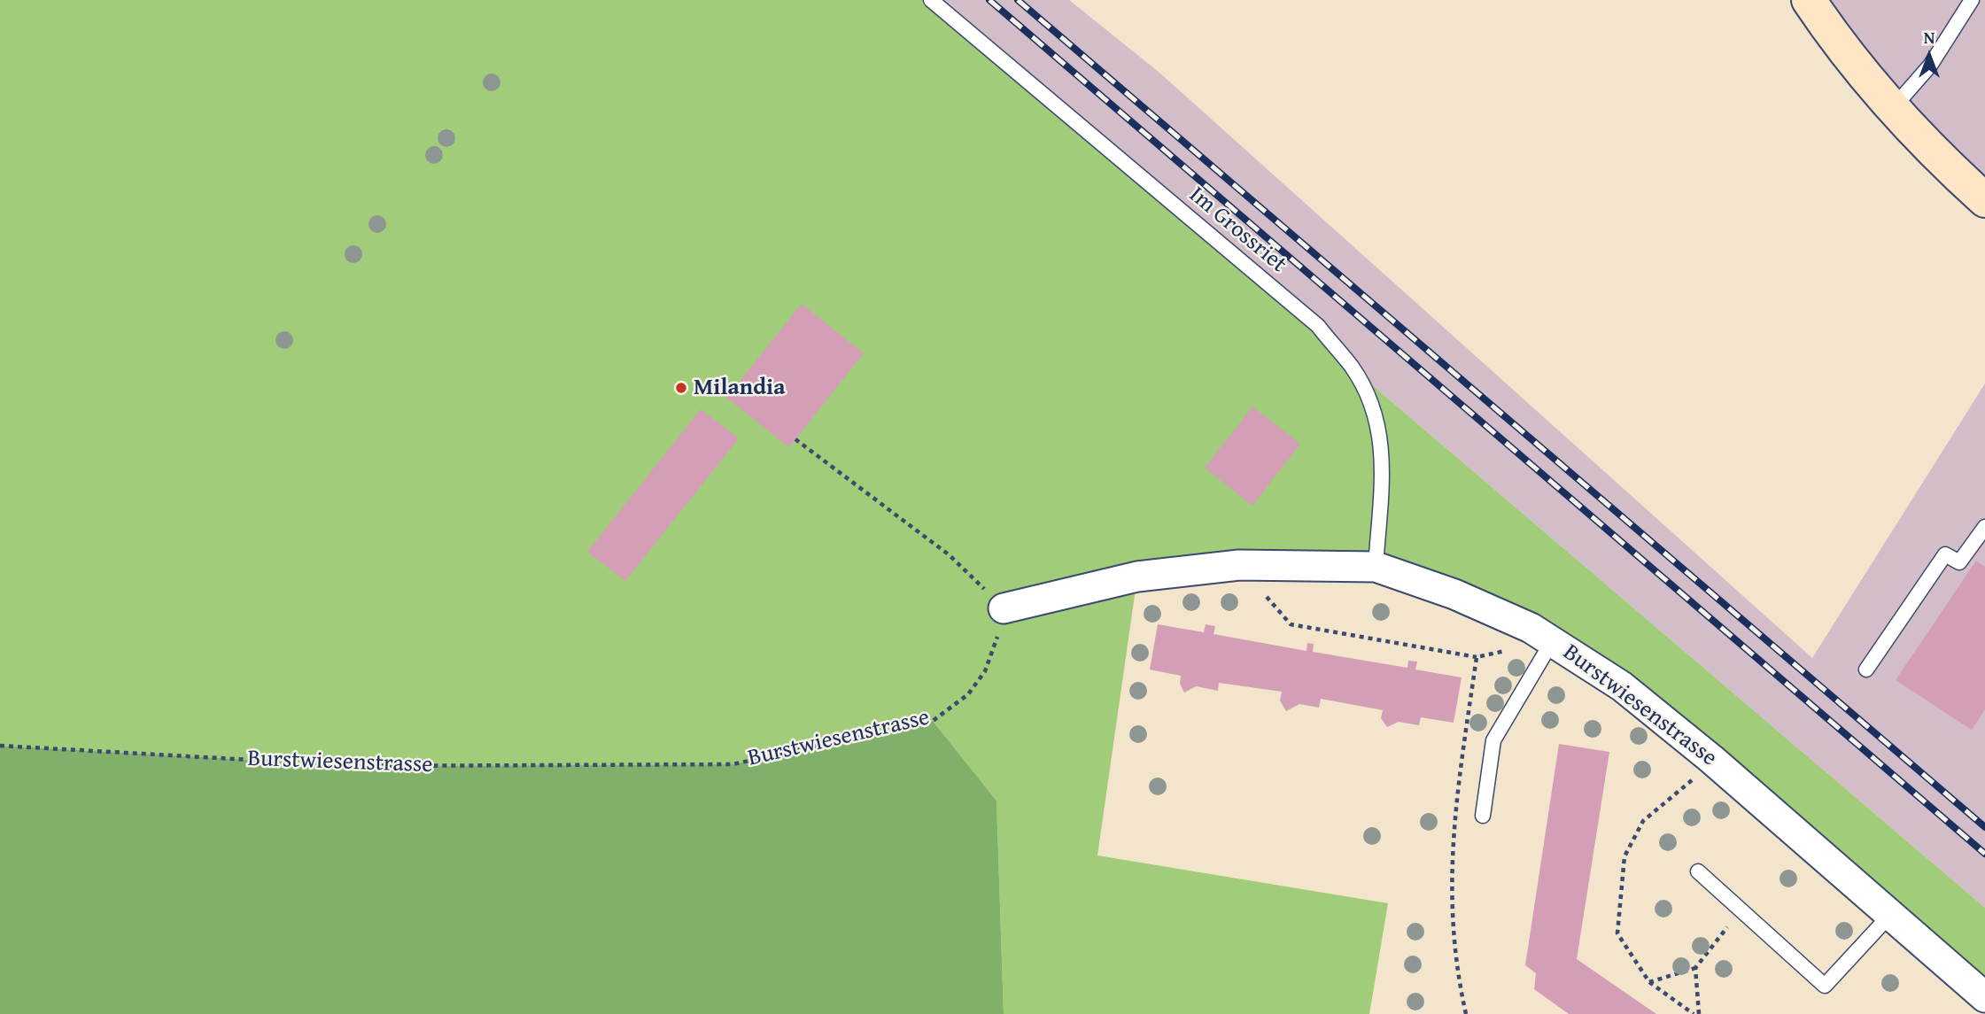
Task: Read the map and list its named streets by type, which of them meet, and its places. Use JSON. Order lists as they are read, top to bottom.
{
  "streets": {
    "street": ["Burstwiesenstrasse"],
    "lane": ["Im Grossriet"]
  },
  "crossings": [
    ["Im Grossriet", "Burstwiesenstrasse"]
  ],
  "places": ["Milandia"],
  "north": "top"
}
